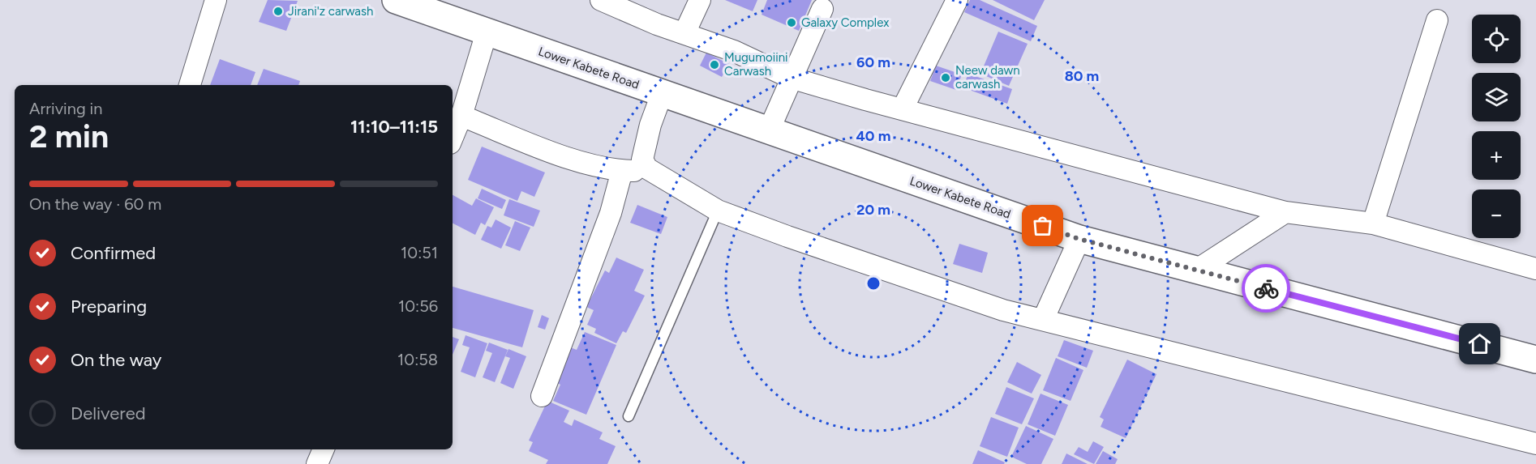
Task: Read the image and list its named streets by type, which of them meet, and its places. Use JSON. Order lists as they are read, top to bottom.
{
  "streets": {
    "main road": ["Lower Kabete Road"]
  },
  "places": [
    "Jirani'z carwash",
    "Galaxy Complex",
    "Mugumoiini Carwash",
    "Neew dawn carwash"
  ],
  "page": {
    "map_buttons": ["+", "−"],
    "heading": ["2 min", "Arriving in", "11:10–11:15"],
    "bar": "On the way · 60 m",
    "list": [
      ["Confirmed", "10:51"],
      ["Preparing", "10:56"],
      ["On the way", "10:58"],
      "Delivered"
    ]
  },
  "rings": [
    "60 m",
    "80 m",
    "40 m",
    "20 m"
  ]
}
